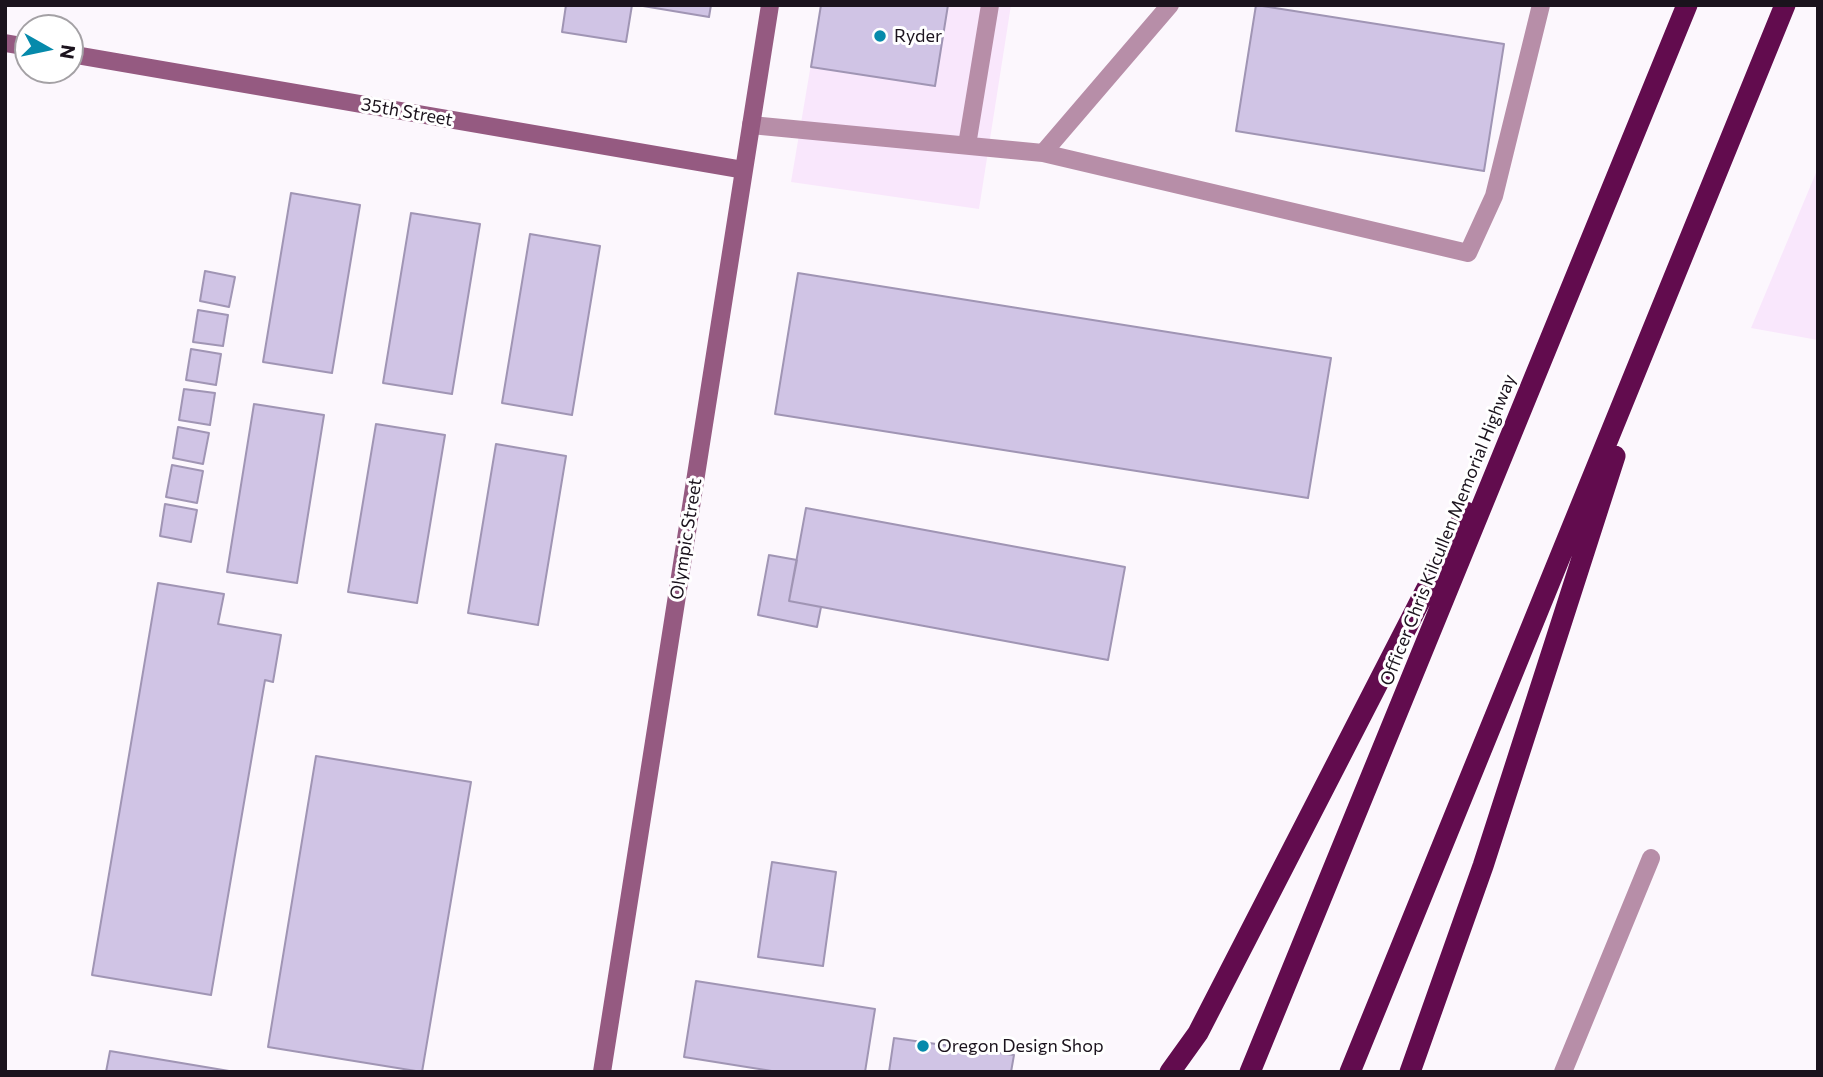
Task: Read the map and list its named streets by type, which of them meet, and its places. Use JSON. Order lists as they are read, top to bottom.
{
  "streets": {
    "highway": ["Officer Chris Kilcullen Memorial Highway"],
    "main road": ["35th Street", "Olympic Street"]
  },
  "crossings": [
    ["35th Street", "Olympic Street"]
  ],
  "places": ["Ryder", "Oregon Design Shop"],
  "north": "right"
}
